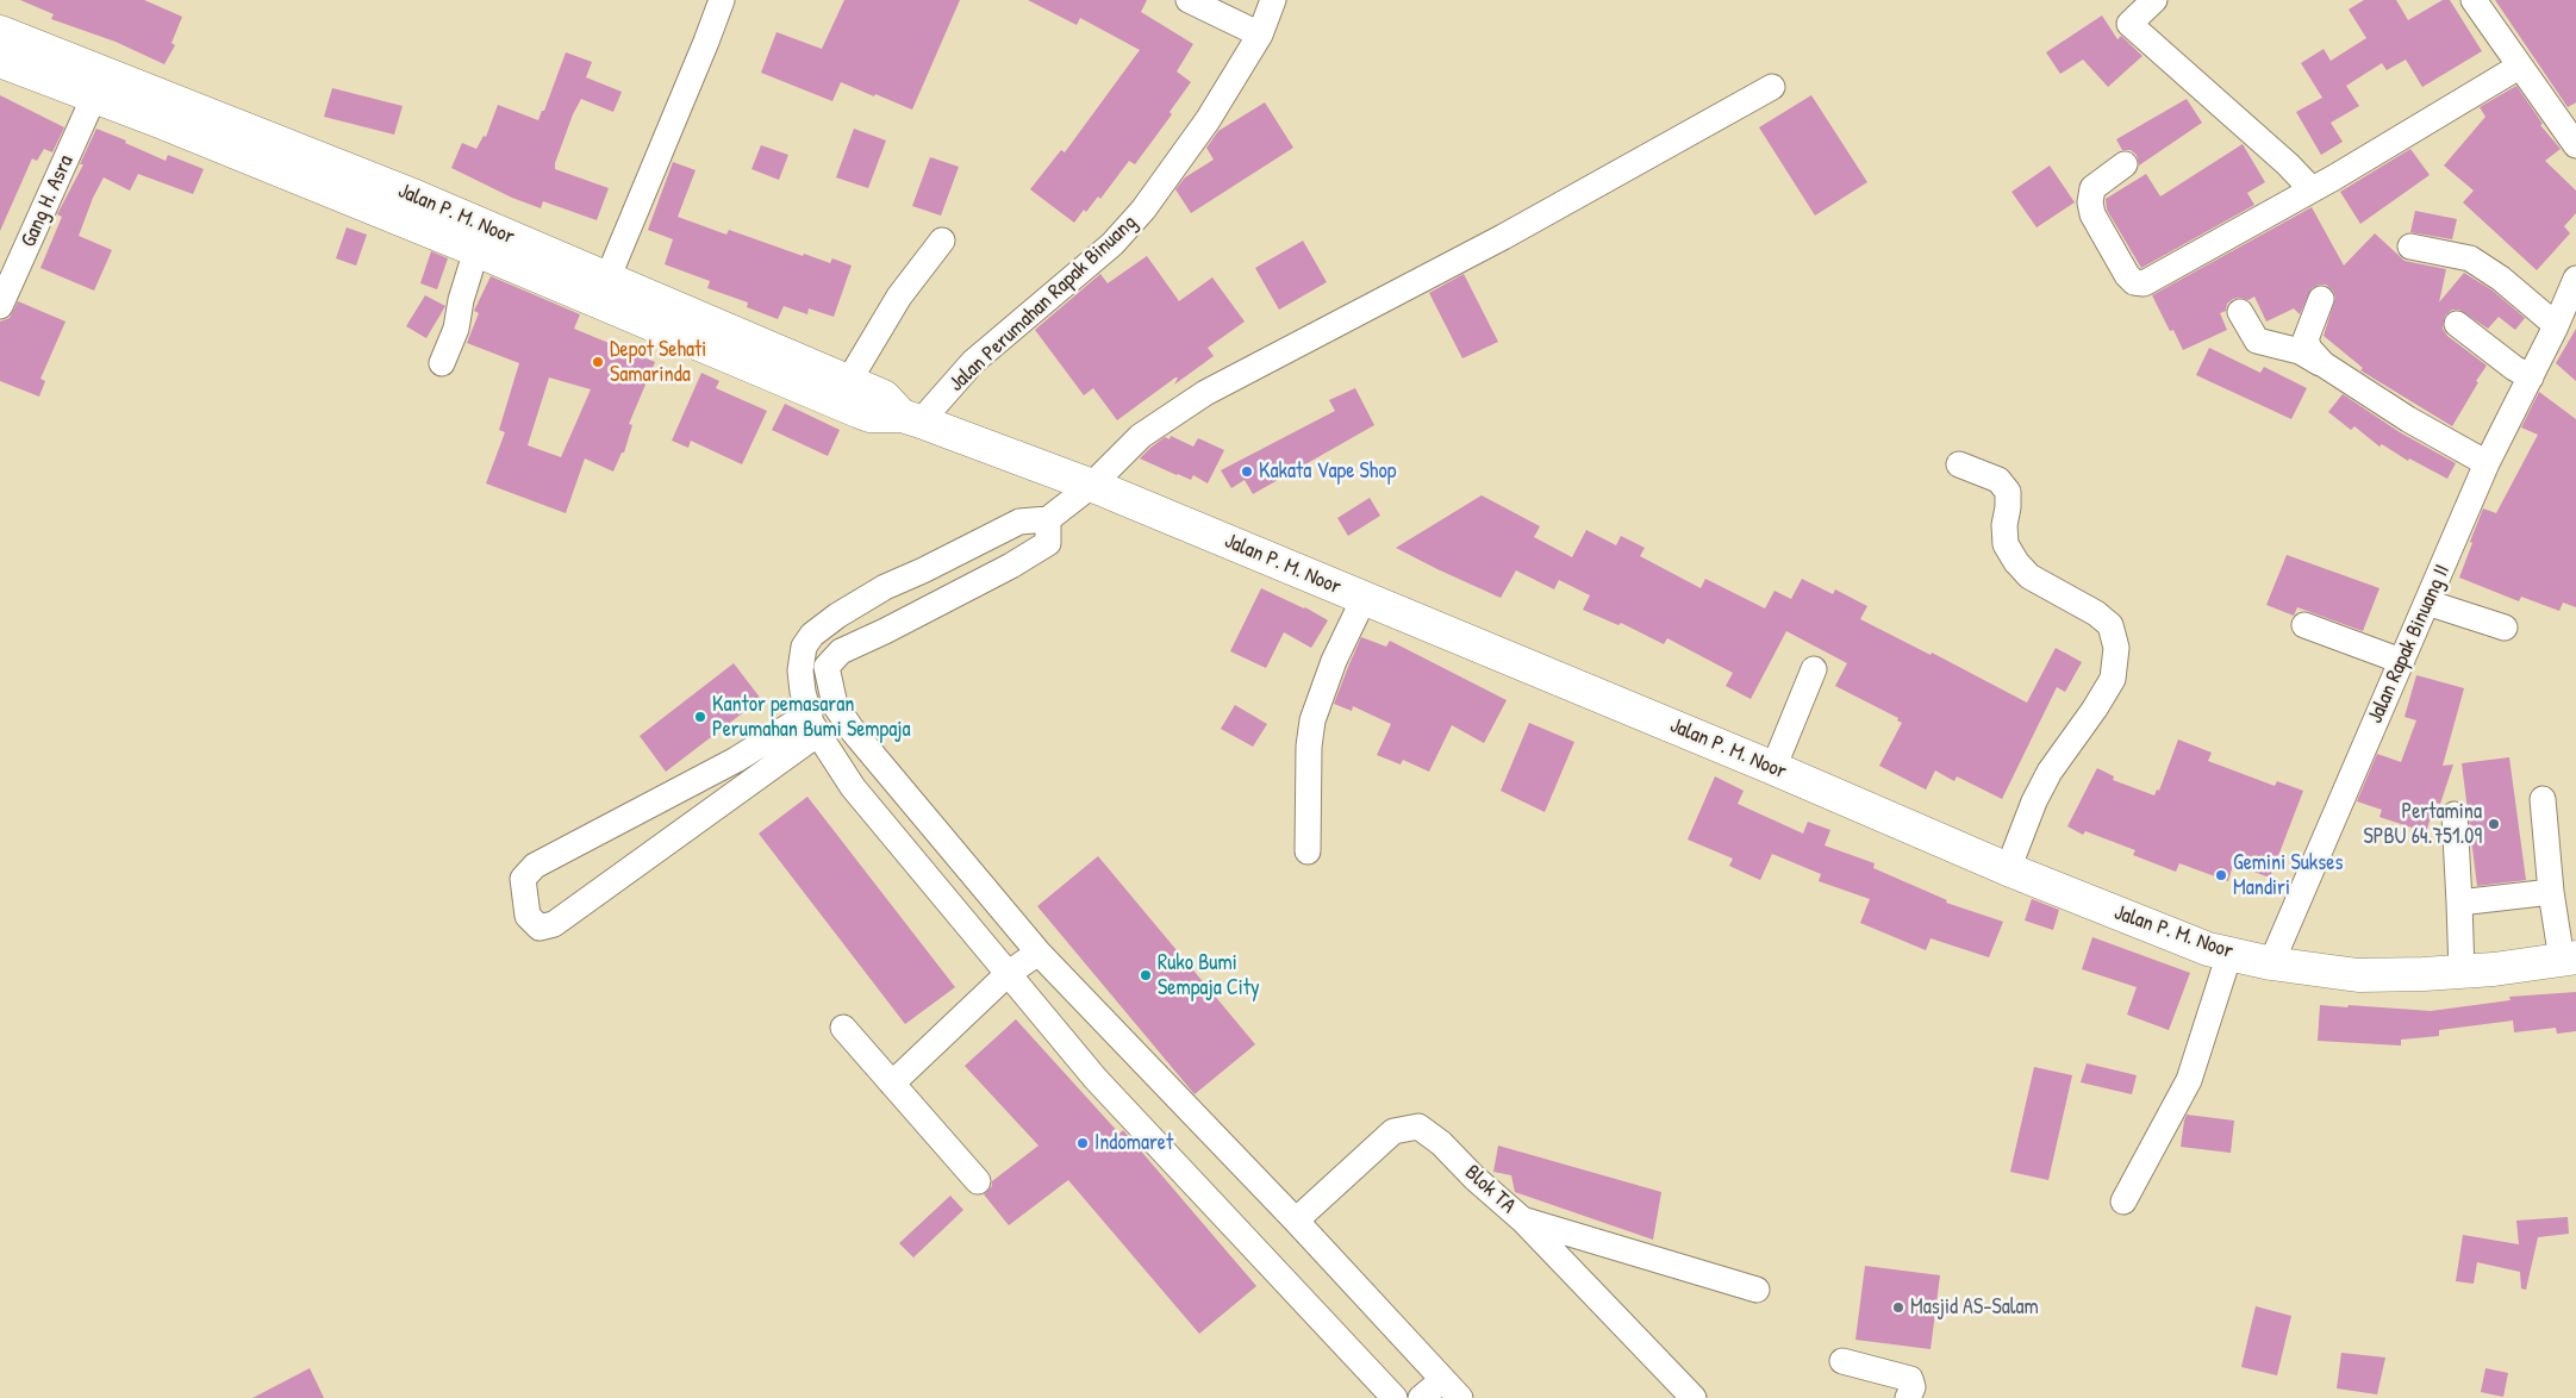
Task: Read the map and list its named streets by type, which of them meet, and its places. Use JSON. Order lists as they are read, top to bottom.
{
  "streets": {
    "highway": ["Jalan P. M. Noor"],
    "street": [
      "Gang H. Asra",
      "Jalan Perumahan Rapak Binuang",
      "Jalan Rapak Binuang II",
      "Blok TA"
    ]
  },
  "crossings": [
    ["Gang H. Asra", "Jalan P. M. Noor"],
    ["Jalan P. M. Noor", "Jalan Perumahan Rapak Binuang"],
    ["Jalan P. M. Noor", "Jalan Rapak Binuang II"]
  ],
  "places": [
    "Depot Sehati Samarinda",
    "Kakata Vape Shop",
    "Kantor pemasaran Perumahan Bumi Sempaja",
    "Pertamina SPBU 64.751.09",
    "Gemini Sukses Mandiri",
    "Ruko Bumi Sempaja City",
    "Indomaret",
    "Masjid AS-Salam"
  ]
}
